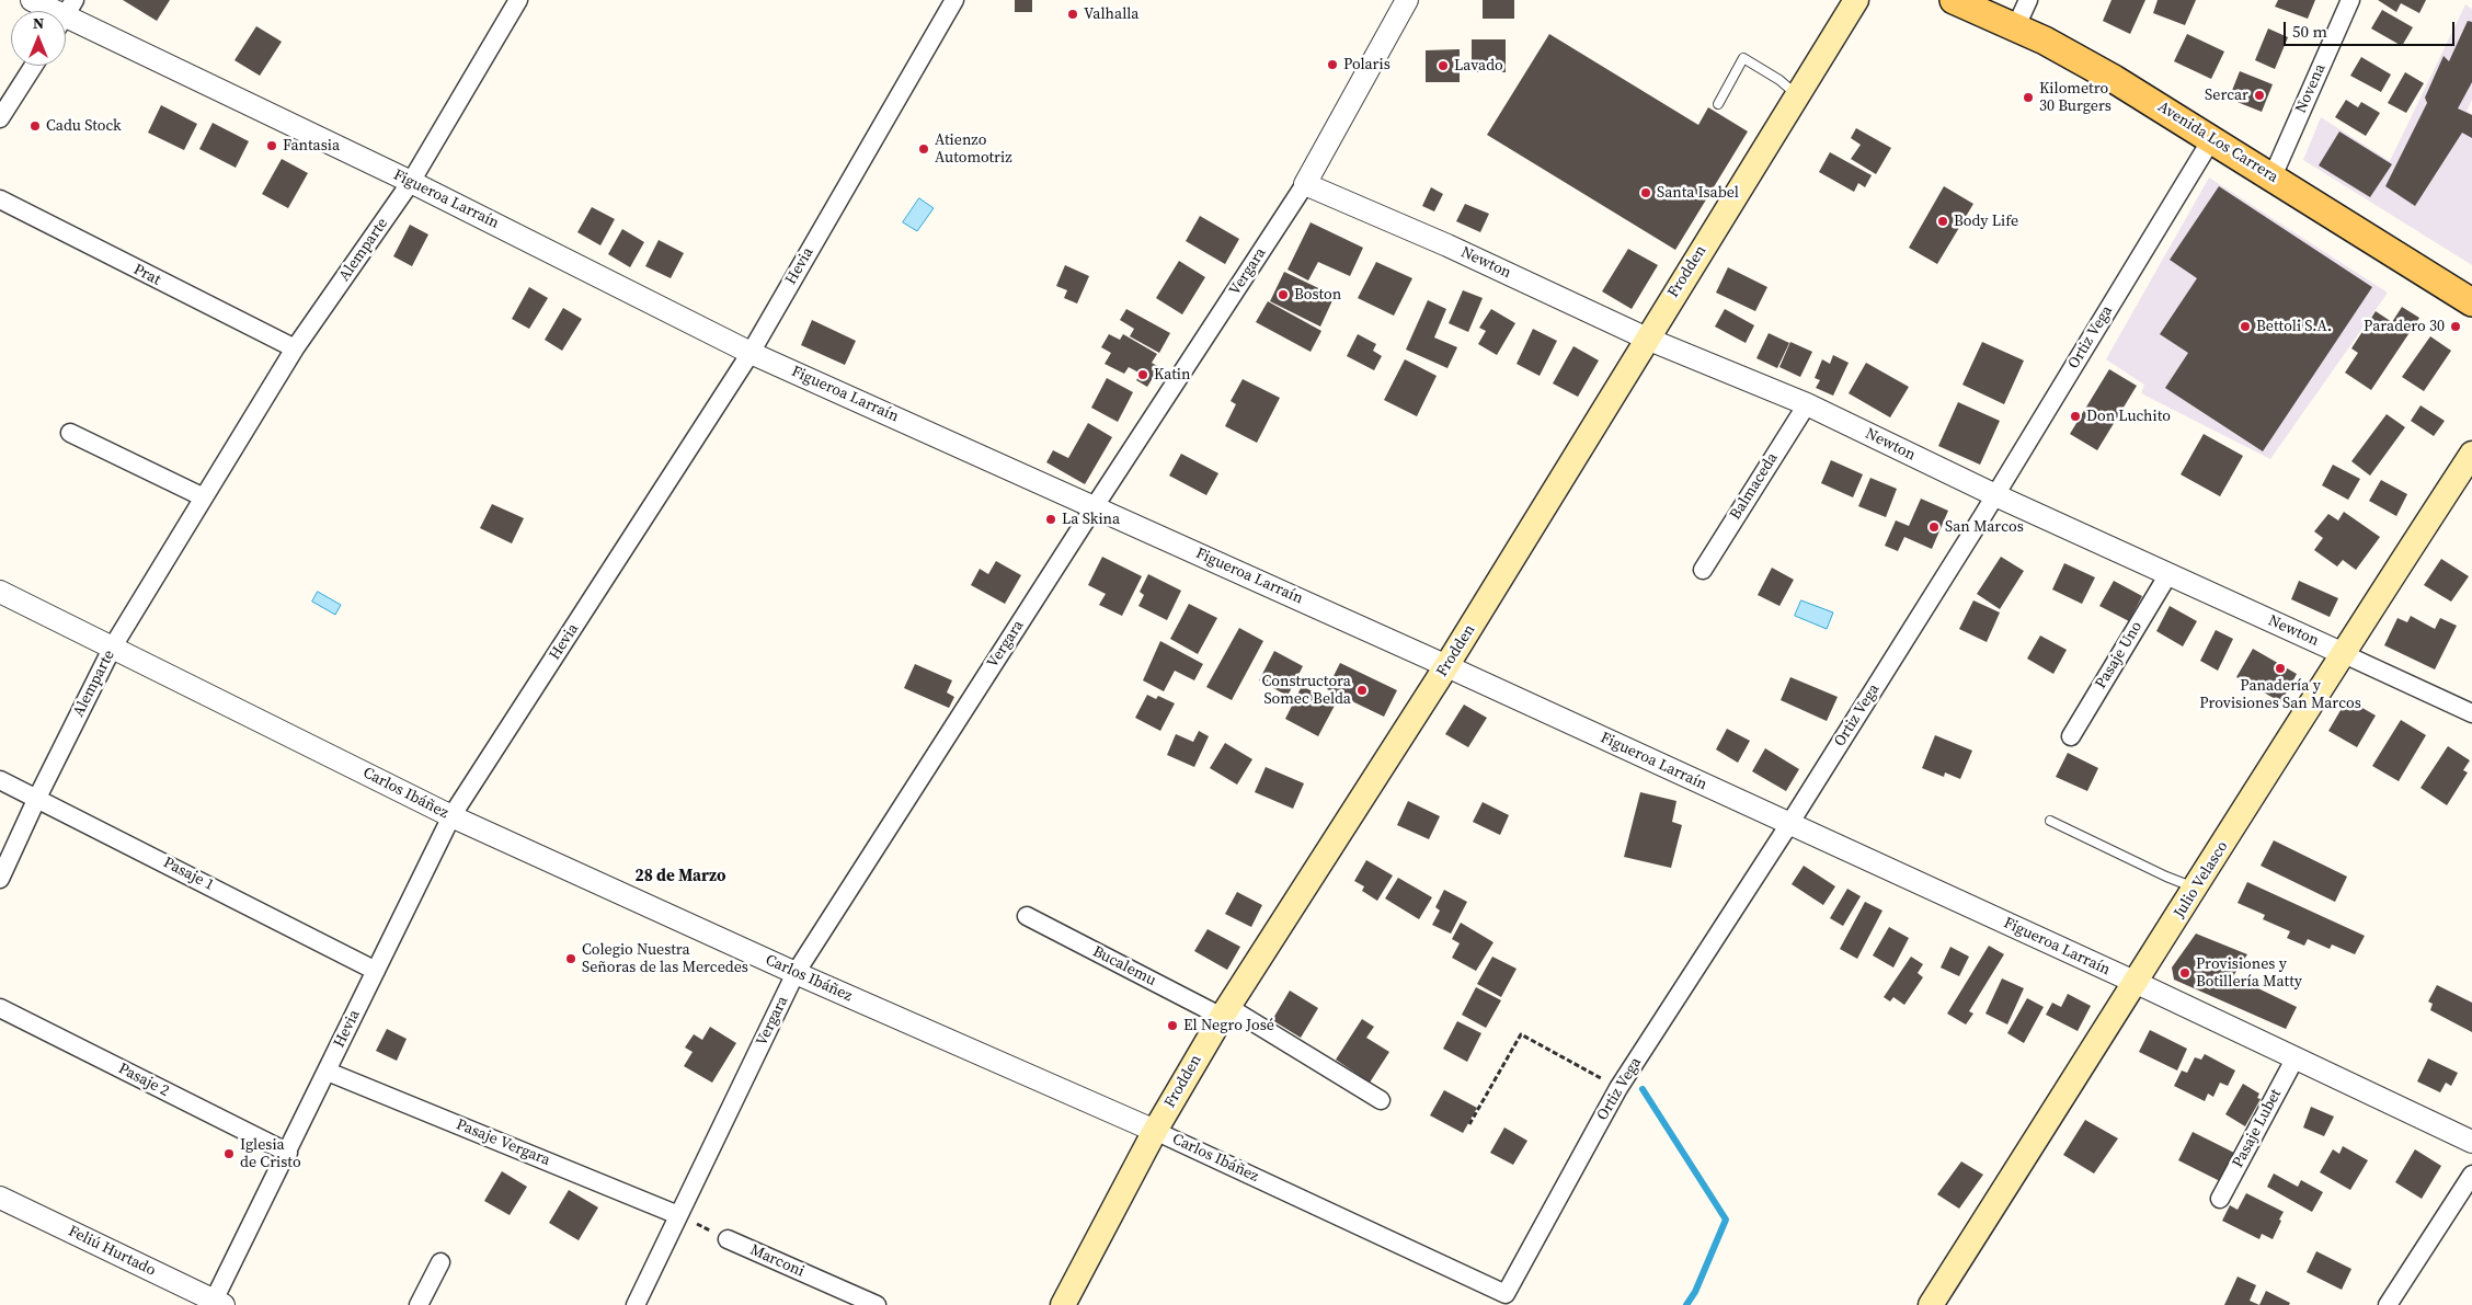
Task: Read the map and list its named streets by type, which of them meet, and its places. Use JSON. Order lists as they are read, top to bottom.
{
  "streets": {
    "main road": ["Avenida Los Carrera", "Frodden", "Julio Velasco"],
    "street": [
      "Novena",
      "Figueroa Larraín",
      "Alemparte",
      "Newton",
      "Hevia",
      "Vergara",
      "Prat",
      "Ortiz Vega",
      "Balmaceda",
      "Pasaje Uno",
      "Carlos Ibáñez",
      "Pasaje 1",
      "Bucalemu",
      "Pasaje 2",
      "Pasaje Lubet",
      "Pasaje Vergara",
      "Feliú Hurtado",
      "Marconi"
    ]
  },
  "crossings": [
    ["Novena", "Avenida Los Carrera"],
    ["Avenida Los Carrera", "Ortiz Vega"],
    ["Figueroa Larraín", "Alemparte"],
    ["Figueroa Larraín", "Hevia"],
    ["Figueroa Larraín", "Vergara"],
    ["Figueroa Larraín", "Frodden"],
    ["Figueroa Larraín", "Ortiz Vega"],
    ["Figueroa Larraín", "Julio Velasco"],
    ["Figueroa Larraín", "Pasaje Lubet"],
    ["Alemparte", "Prat"],
    ["Alemparte", "Carlos Ibáñez"],
    ["Alemparte", "Pasaje 1"],
    ["Newton", "Vergara"],
    ["Newton", "Frodden"],
    ["Newton", "Ortiz Vega"],
    ["Newton", "Balmaceda"],
    ["Newton", "Pasaje Uno"],
    ["Newton", "Julio Velasco"],
    ["Hevia", "Carlos Ibáñez"],
    ["Hevia", "Pasaje 1"],
    ["Hevia", "Pasaje 2"],
    ["Hevia", "Pasaje Vergara"],
    ["Hevia", "Feliú Hurtado"],
    ["Vergara", "Carlos Ibáñez"],
    ["Vergara", "Pasaje Vergara"],
    ["Frodden", "Carlos Ibáñez"],
    ["Frodden", "Bucalemu"],
    ["Ortiz Vega", "Carlos Ibáñez"]
  ],
  "districts": ["28 de Marzo"],
  "places": [
    "Valhalla",
    "Polaris",
    "Lavado",
    "Sercar",
    "Kilometro 30 Burgers",
    "Cadu Stock",
    "Fantasia",
    "Atienzo Automotriz",
    "Santa Isabel",
    "Body Life",
    "Boston",
    "Bettoli S.A.",
    "Paradero 30",
    "Katin",
    "Don Luchito",
    "La Skina",
    "San Marcos",
    "Panadería y Provisiones San Marcos",
    "Constructora Somec Belda",
    "Colegio Nuestra Señoras de las Mercedes",
    "Provisiones y Botillería Matty",
    "El Negro José",
    "Iglesia de Cristo"
  ],
  "scale_bar": "50 m",
  "north": "top"
}
